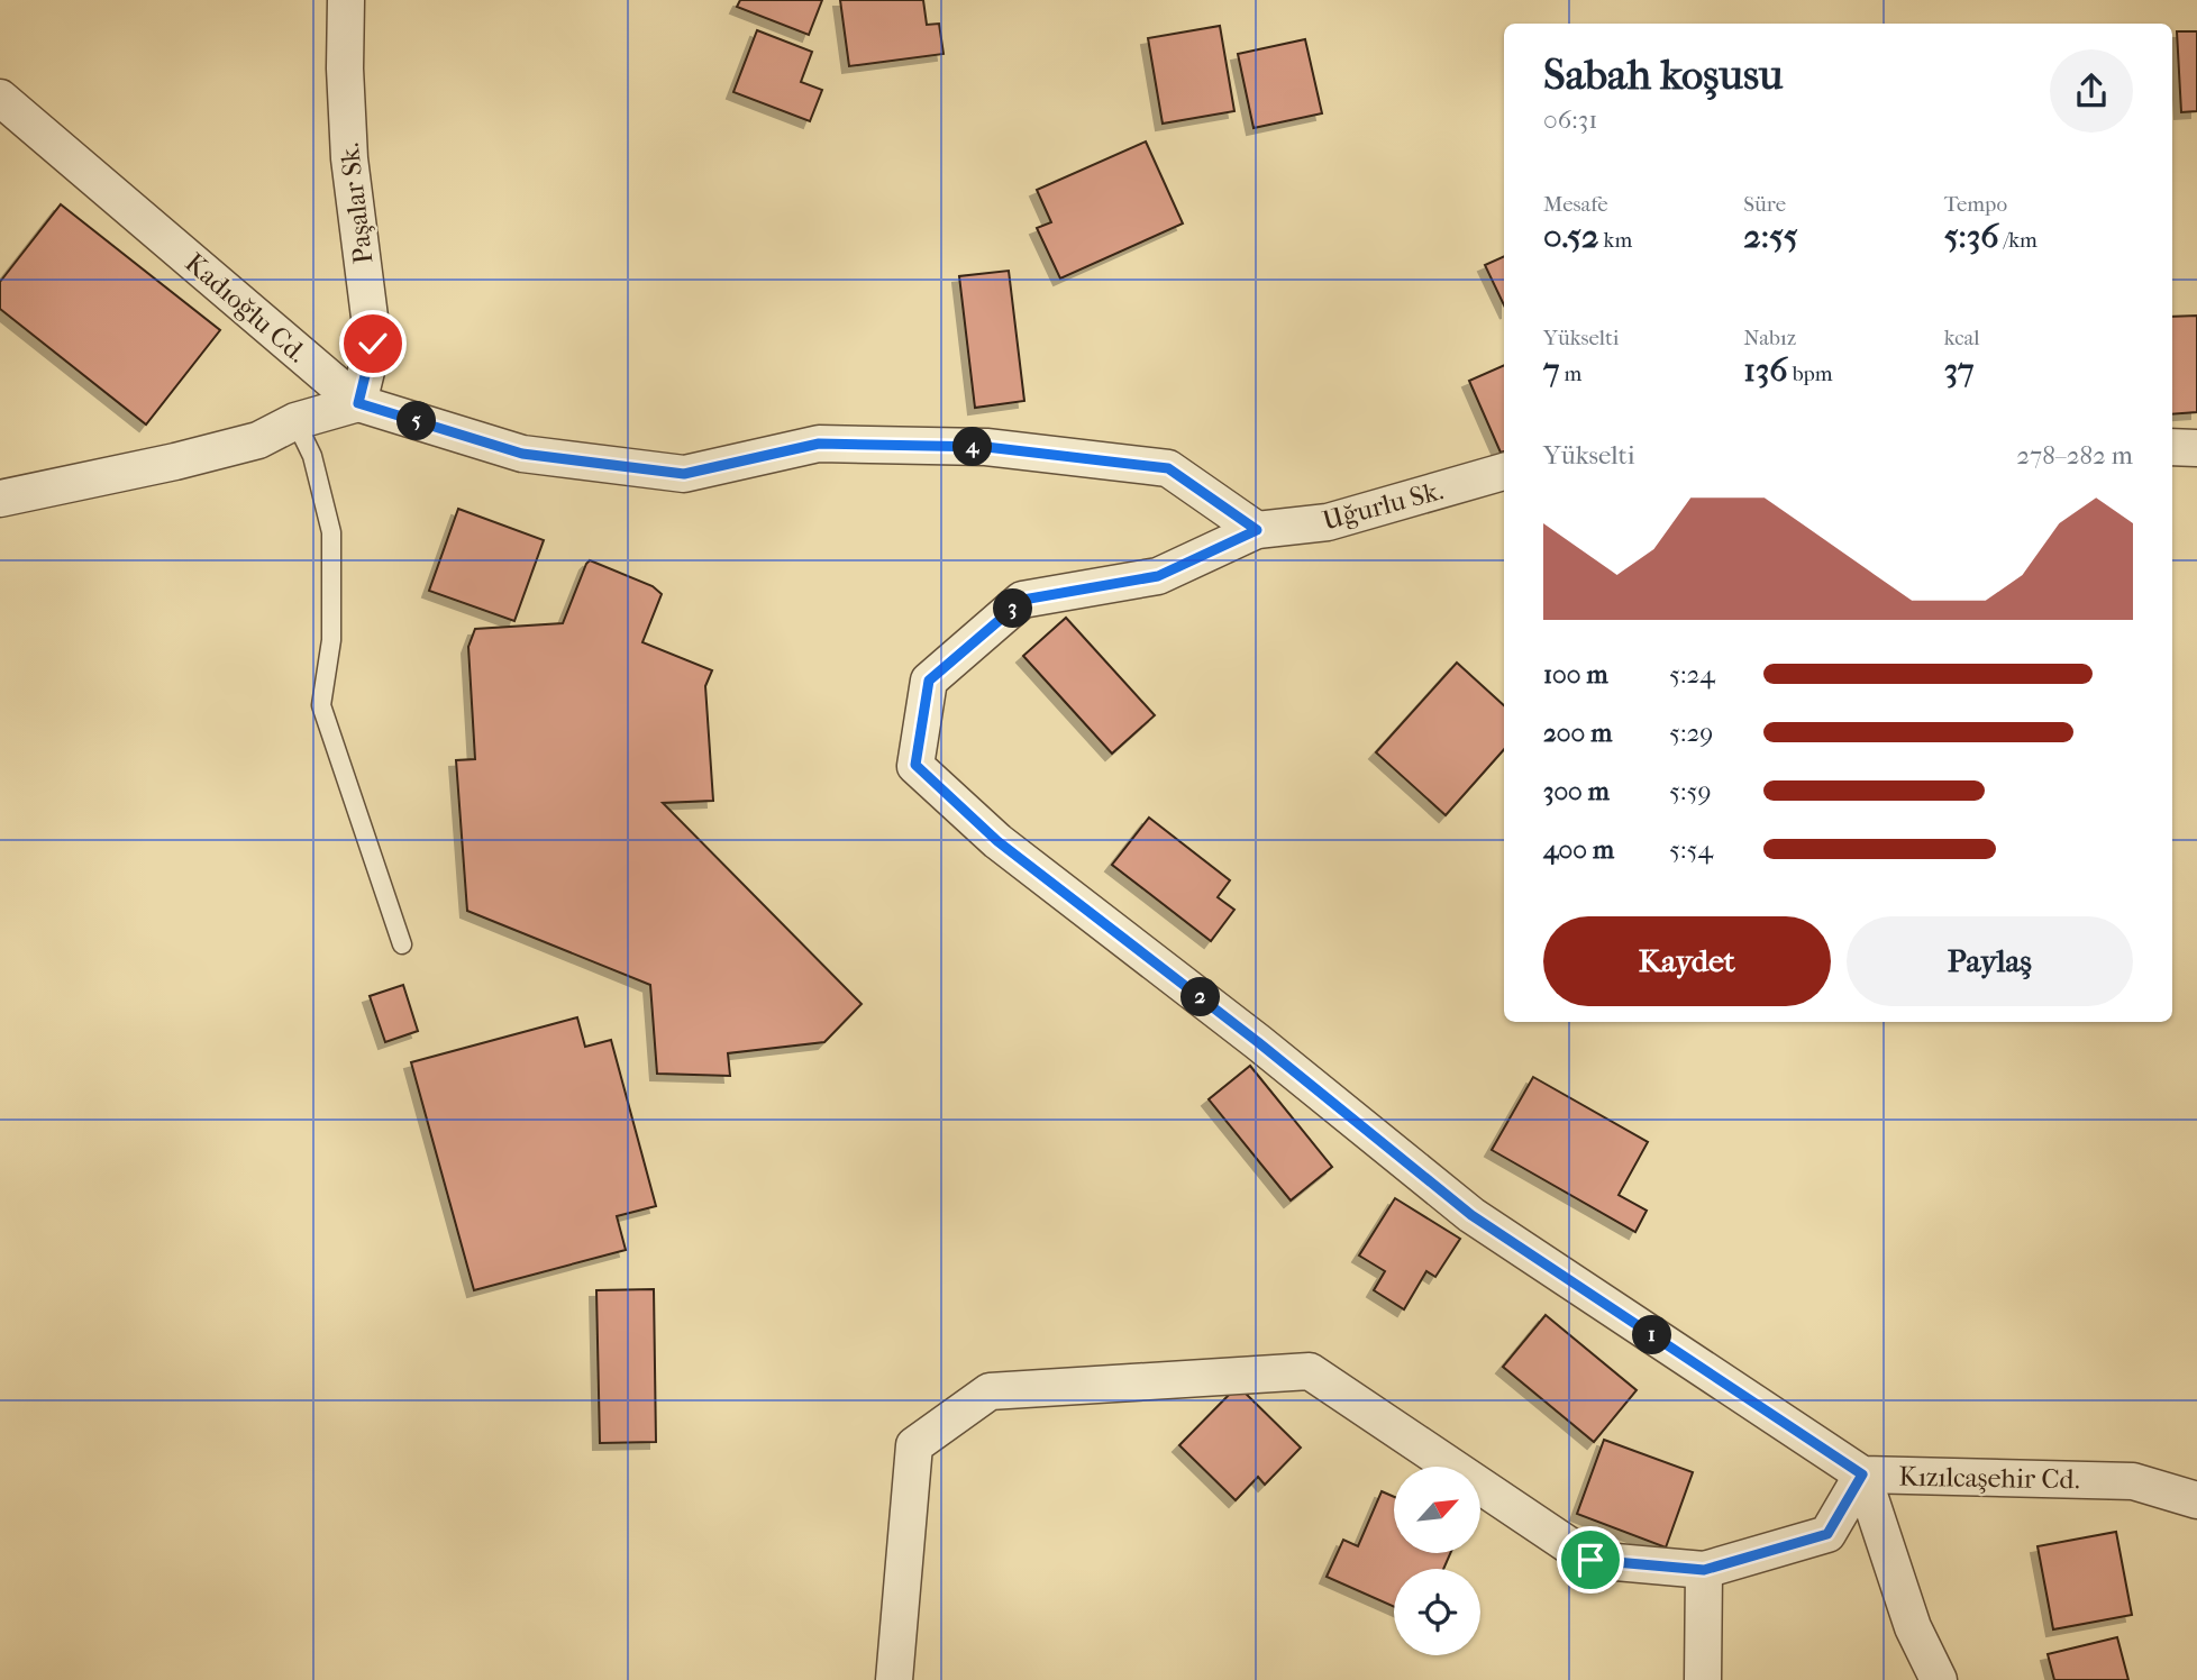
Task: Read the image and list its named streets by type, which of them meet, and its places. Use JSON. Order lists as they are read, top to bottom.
{
  "streets": {
    "street": [
      "Paşalar Sk.",
      "Kadıoğlu Cd.",
      "Uğurlu Sk.",
      "Kızılcaşehir Cd."
    ]
  },
  "crossings": [
    ["Paşalar Sk.", "Kadıoğlu Cd."],
    ["Kadıoğlu Cd.", "Uğurlu Sk."],
    ["Kadıoğlu Cd.", "Kızılcaşehir Cd."],
    ["Uğurlu Sk.", "Kızılcaşehir Cd."]
  ],
  "north": "top right",
  "page": {
    "heading": ["Sabah koşusu", "06:31"],
    "stats": [
      ["Mesafe", "0.52 km"],
      ["Süre", "2:55"],
      ["Tempo", "5:36 /km"],
      ["Yükselti", "7 m"],
      ["Nabız", "136 bpm"],
      ["kcal", "37"]
    ],
    "pins": [
      "5",
      "4",
      "3",
      "2",
      "1"
    ],
    "chart": ["Yükselti", "278–282 m"],
    "list": [
      {
        "name": "100 m",
        "note": "5:24"
      },
      {
        "name": "200 m",
        "note": "5:29"
      },
      {
        "name": "300 m",
        "note": "5:59"
      },
      {
        "name": "400 m",
        "note": "5:54"
      }
    ],
    "buttons": ["Kaydet", "Paylaş"]
  }
}
